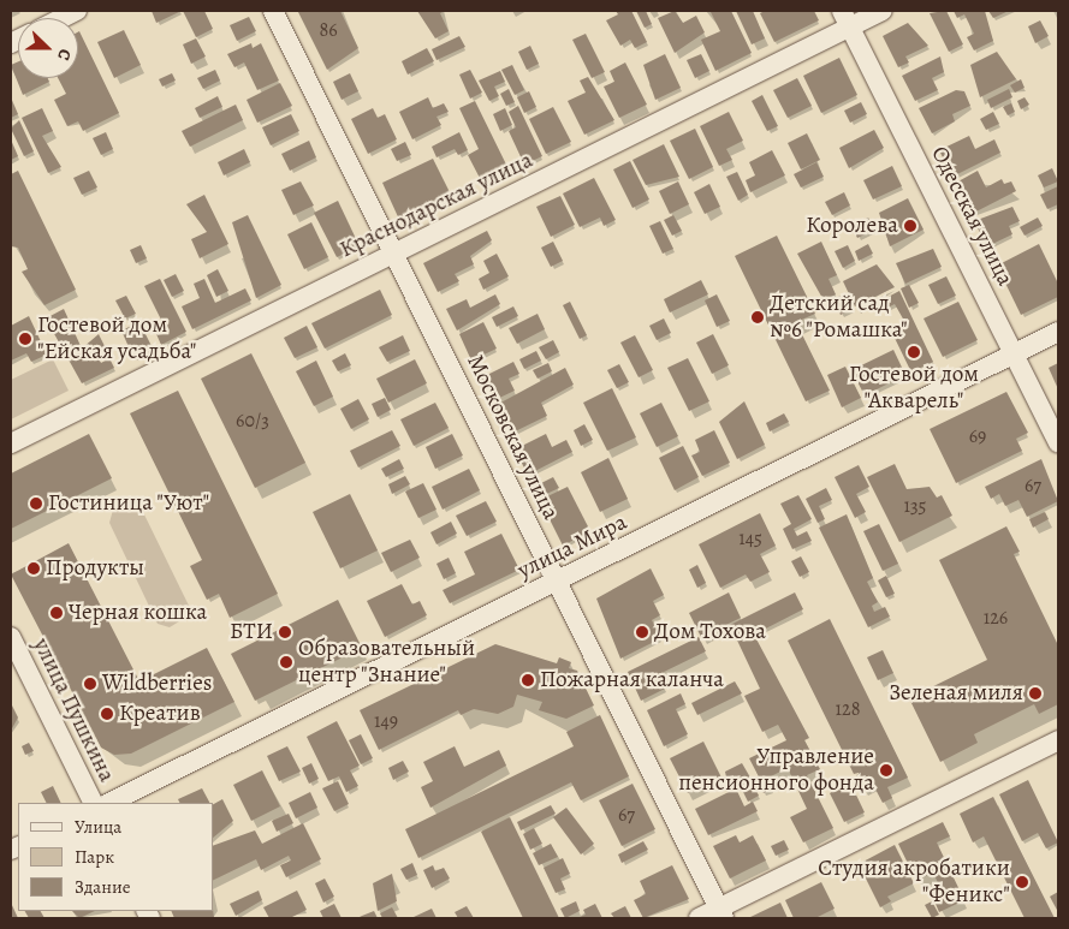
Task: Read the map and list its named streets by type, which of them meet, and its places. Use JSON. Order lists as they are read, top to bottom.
{
  "streets": {
    "street": [
      "Краснодарская улица",
      "Одесская улица",
      "Московская улица",
      "улица Мира",
      "улица Пушкина"
    ]
  },
  "crossings": [
    ["Краснодарская улица", "Одесская улица"],
    ["Краснодарская улица", "Московская улица"],
    ["Одесская улица", "улица Мира"],
    ["Московская улица", "улица Мира"]
  ],
  "places": [
    "Королева",
    "Детский сад №6 \"Ромашка\"",
    "Гостевой дом \"Ейская усадьба\"",
    "Гостевой дом \"Акварель\"",
    "Гостиница \"Уют\"",
    "Продукты",
    "Черная кошка",
    "БТИ",
    "Дом Тохова",
    "Образовательный центр \"Знание\"",
    "Пожарная каланча",
    "Wildberries",
    "Зеленая миля",
    "Креатив",
    "Управление пенсионного фонда",
    "Студия акробатики \"Феникс\""
  ],
  "house_numbers": [
    "86",
    "60/3",
    "69",
    "67",
    "135",
    "145",
    "126",
    "128",
    "149",
    "67"
  ],
  "legend": ["Улица", "Парк", "Здание"],
  "north": "right"
}
